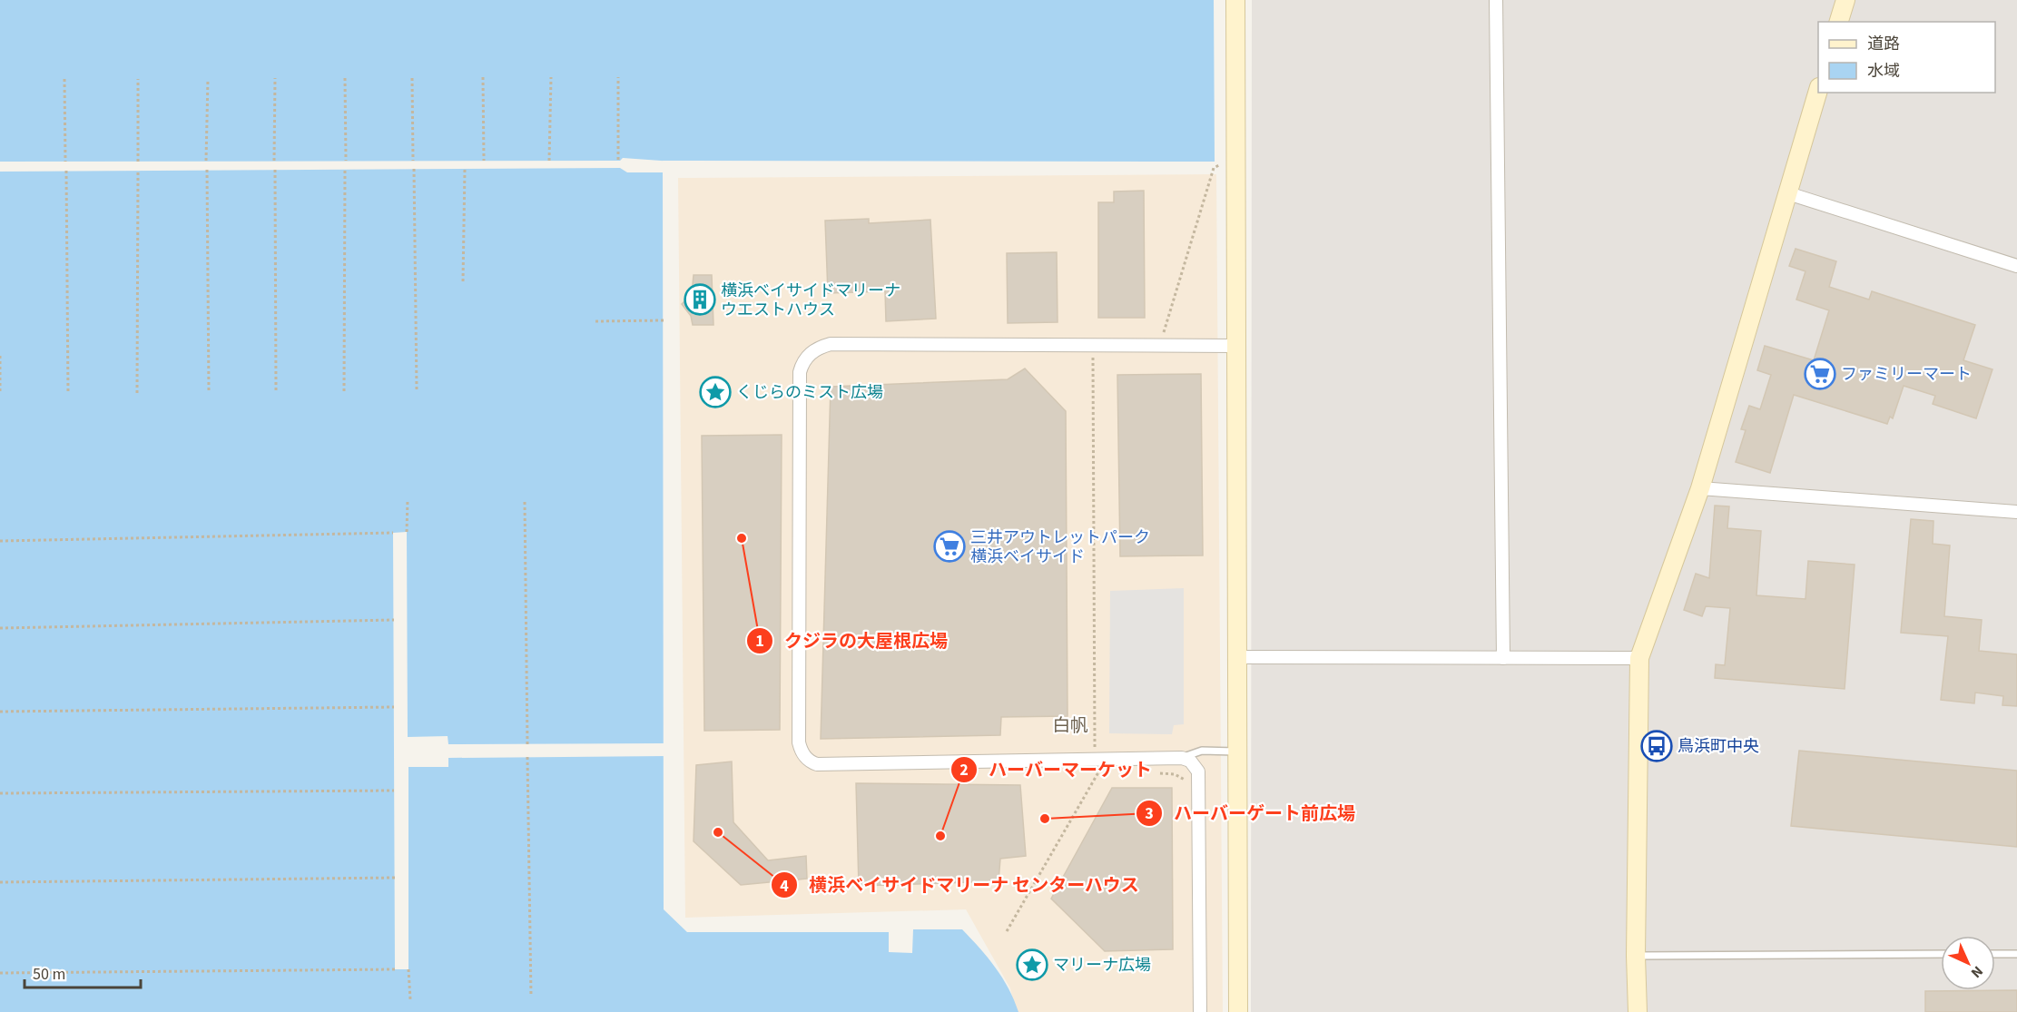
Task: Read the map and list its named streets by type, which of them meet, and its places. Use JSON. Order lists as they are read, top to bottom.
{
  "districts": ["白帆"],
  "places": {
    "building": ["横浜ベイサイドマリーナ ウエストハウス"],
    "supermarket": ["ファミリーマート", "三井アウトレットパーク 横浜ベイサイド"],
    "place": ["くじらのミスト広場", "マリーナ広場"],
    "other": [
      "クジラの大屋根広場",
      "ハーバーゲート前広場",
      "横浜ベイサイドマリーナ センターハウス",
      "ハーバーマーケット"
    ],
    "bus stop": ["鳥浜町中央"]
  },
  "legend": ["道路", "水域"],
  "scale_bar": "50 m",
  "north": "bottom right"
}
